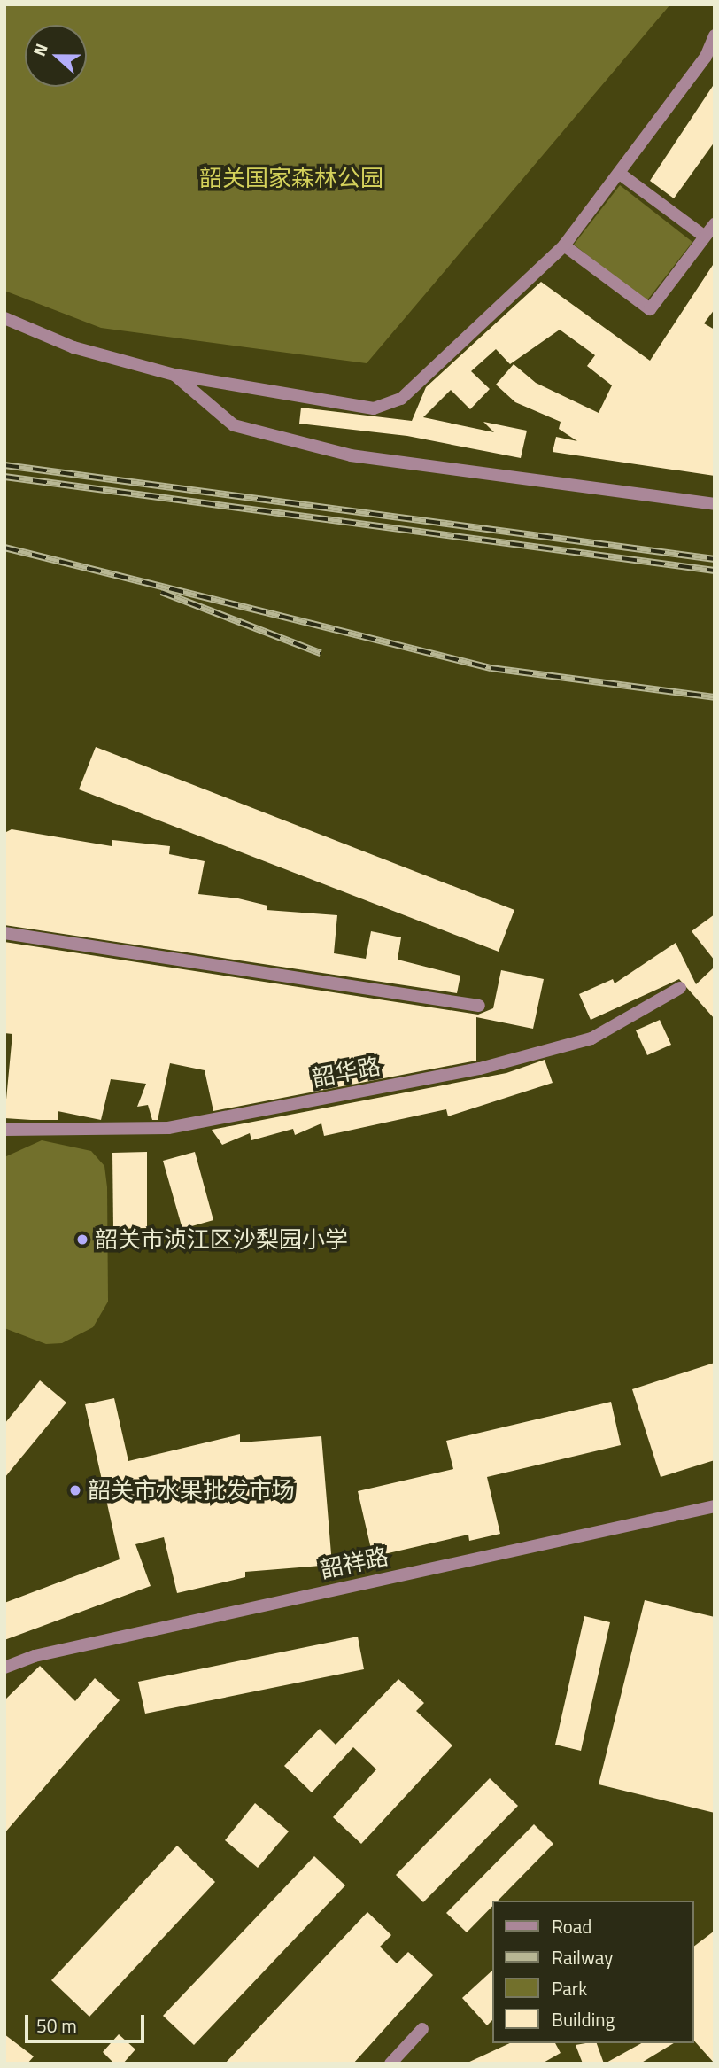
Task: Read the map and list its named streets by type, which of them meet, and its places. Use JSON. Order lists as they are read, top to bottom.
{
  "streets": {
    "street": ["韶华路", "韶祥路"]
  },
  "parks": ["韶关国家森林公园"],
  "places": ["韶关市浈江区沙梨园小学", "韶关市水果批发市场"],
  "legend": [
    "Road",
    "Railway",
    "Park",
    "Building"
  ],
  "scale_bar": "50 m",
  "north": "left"
}
